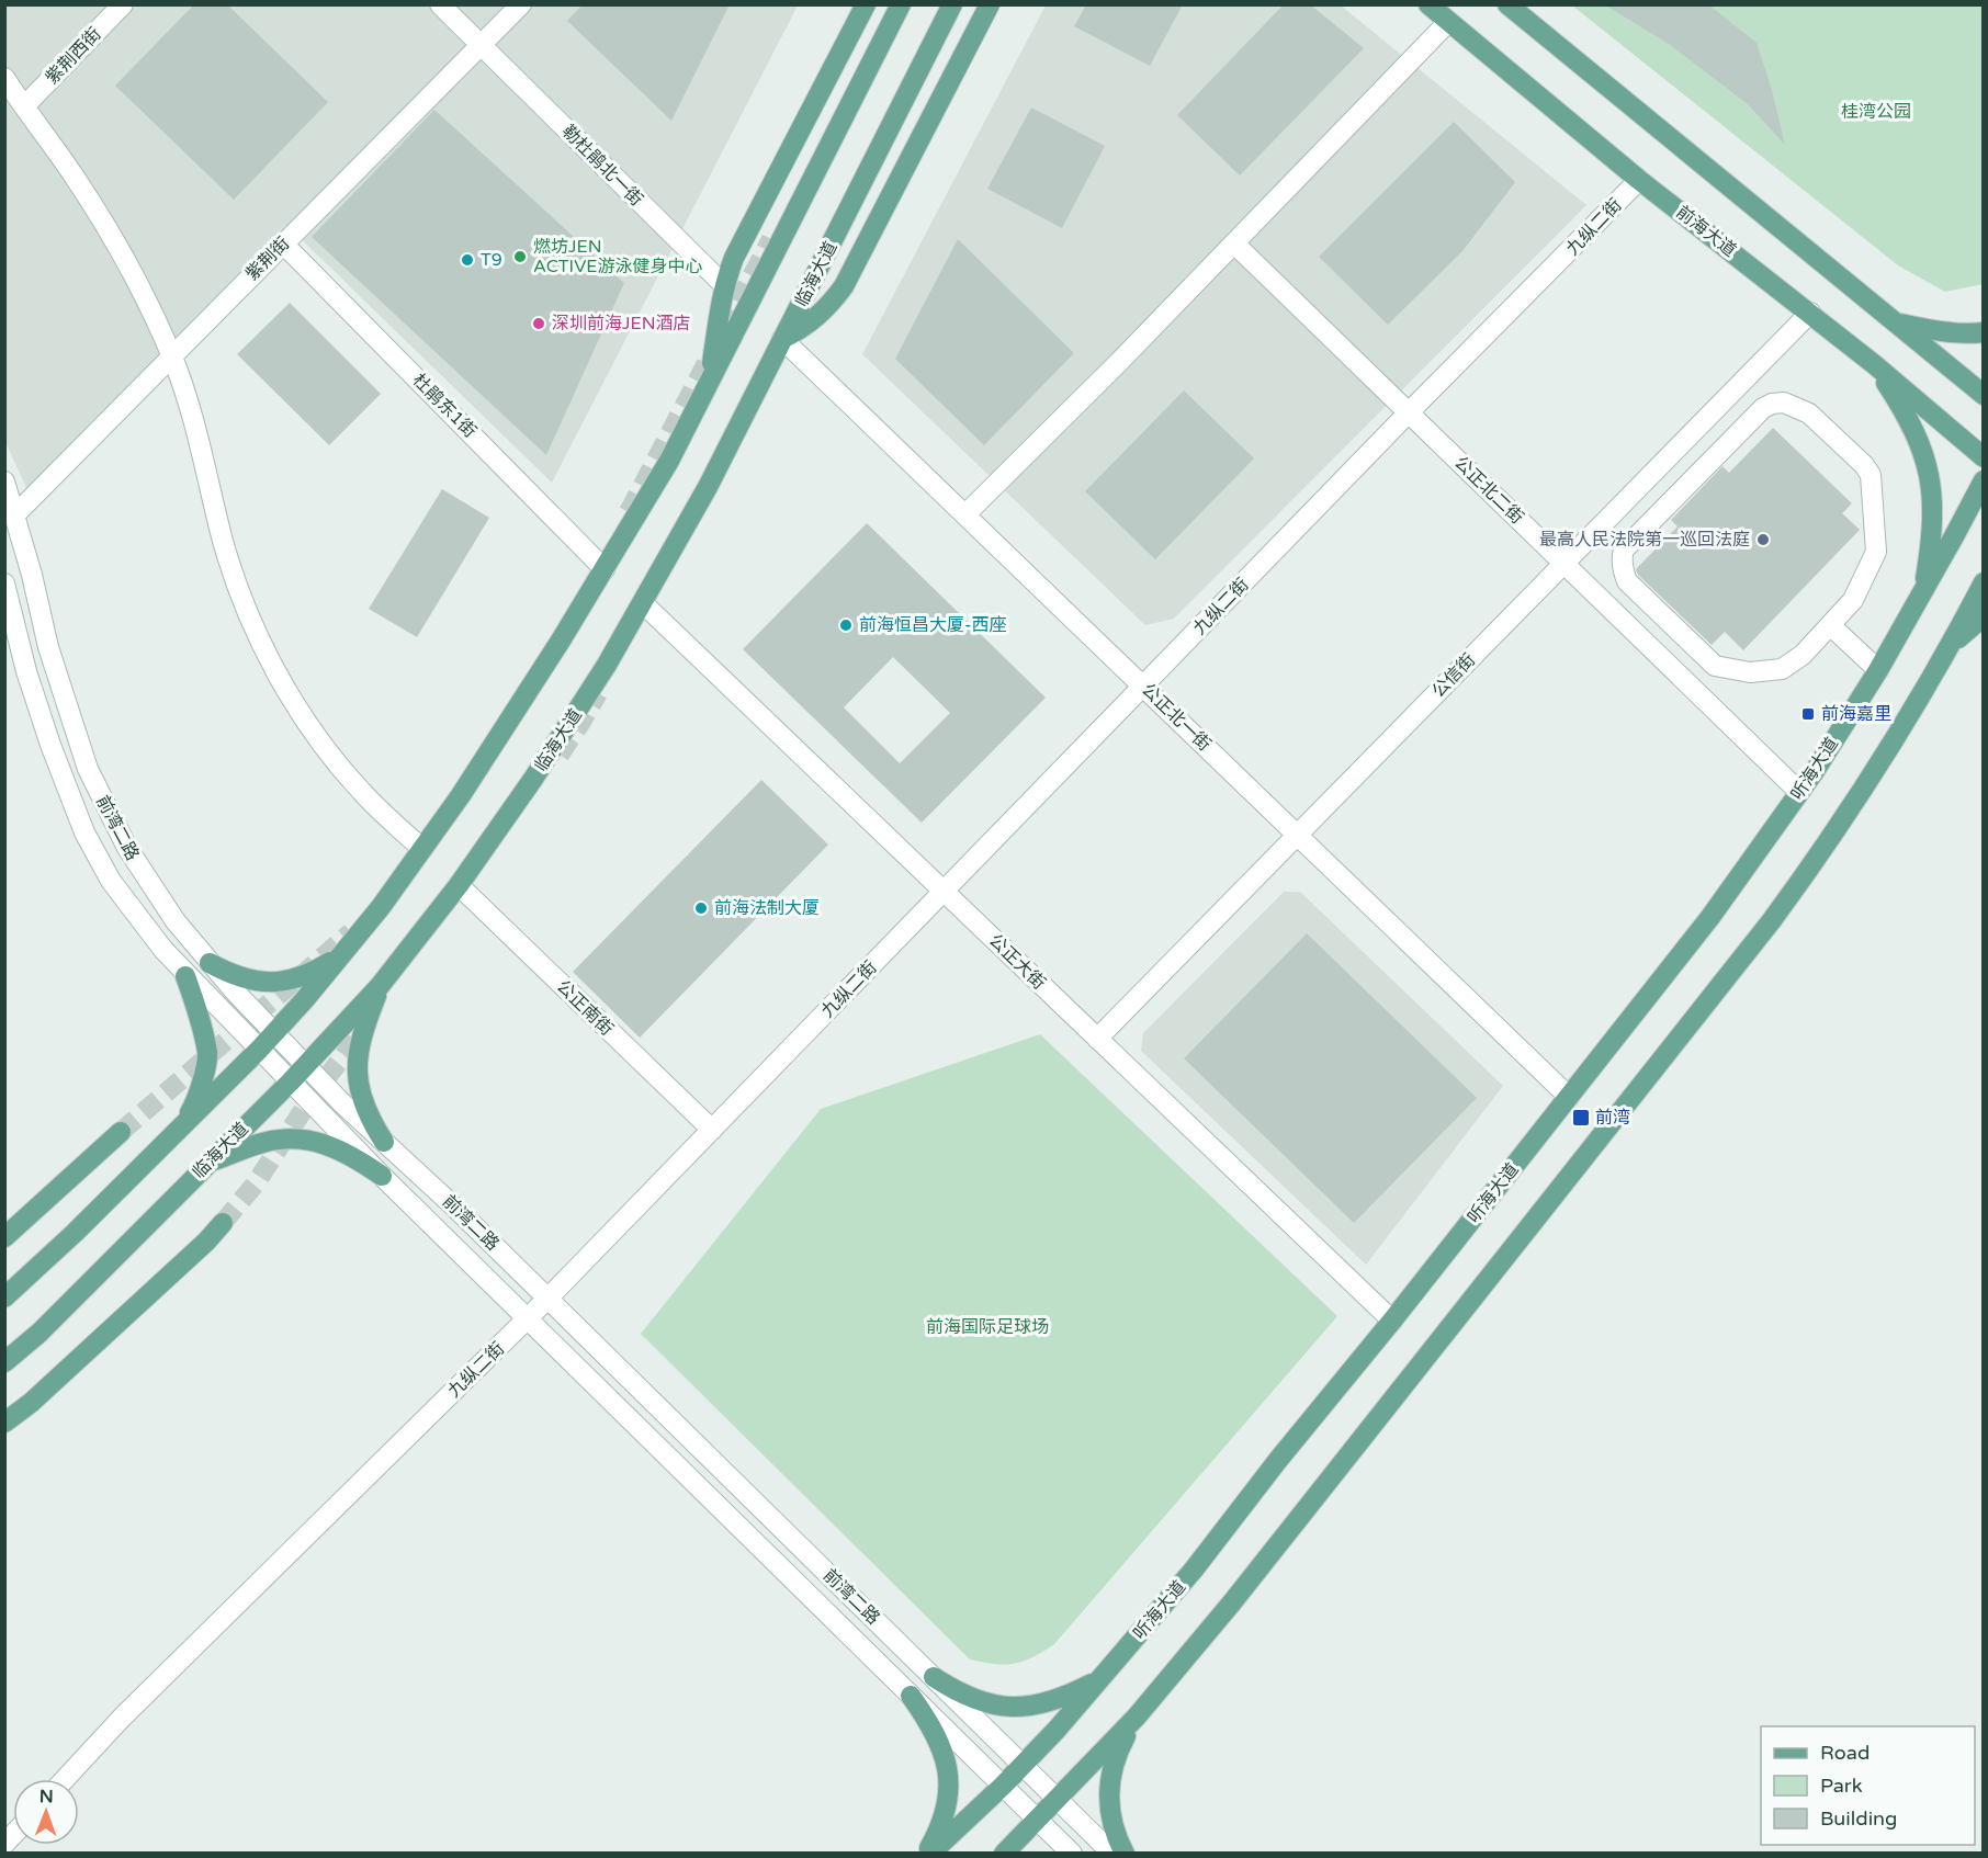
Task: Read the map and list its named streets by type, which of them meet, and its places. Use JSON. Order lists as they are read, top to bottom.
{
  "streets": {
    "main road": ["前海大道", "临海大道", "听海大道"],
    "street": [
      "紫荆西街",
      "勒杜鹃北一街",
      "九纵二街",
      "紫荆街",
      "杜鹃东1街",
      "公正北二街",
      "公信街",
      "公正北一街",
      "前湾二路",
      "公正大街",
      "公正南街"
    ]
  },
  "crossings": [
    ["勒杜鹃北一街", "紫荆街"],
    ["九纵二街", "前海大道"],
    ["九纵二街", "公正北二街"],
    ["九纵二街", "公正北一街"],
    ["九纵二街", "前湾二路"],
    ["九纵二街", "公正大街"],
    ["九纵二街", "公正南街"],
    ["前海大道", "公信街"],
    ["紫荆街", "杜鹃东1街"],
    ["紫荆街", "前湾二路"],
    ["临海大道", "公正北一街"],
    ["临海大道", "前湾二路"],
    ["临海大道", "公正大街"],
    ["临海大道", "公正南街"],
    ["公正北二街", "公信街"],
    ["公正北二街", "听海大道"],
    ["公信街", "公正北一街"],
    ["公信街", "公正大街"],
    ["公正北一街", "听海大道"],
    ["听海大道", "前湾二路"],
    ["听海大道", "公正大街"]
  ],
  "parks": ["桂湾公园", "前海国际足球场"],
  "places": {
    "other": [
      "燃坊JEN ACTIVE游泳健身中心",
      "T9",
      "深圳前海JEN酒店",
      "最高人民法院第一巡回法庭",
      "前海恒昌大厦-西座",
      "前海法制大厦"
    ],
    "transit": ["前海嘉里", "前湾"]
  },
  "legend": ["Road", "Park", "Building"],
  "north": "top"
}
